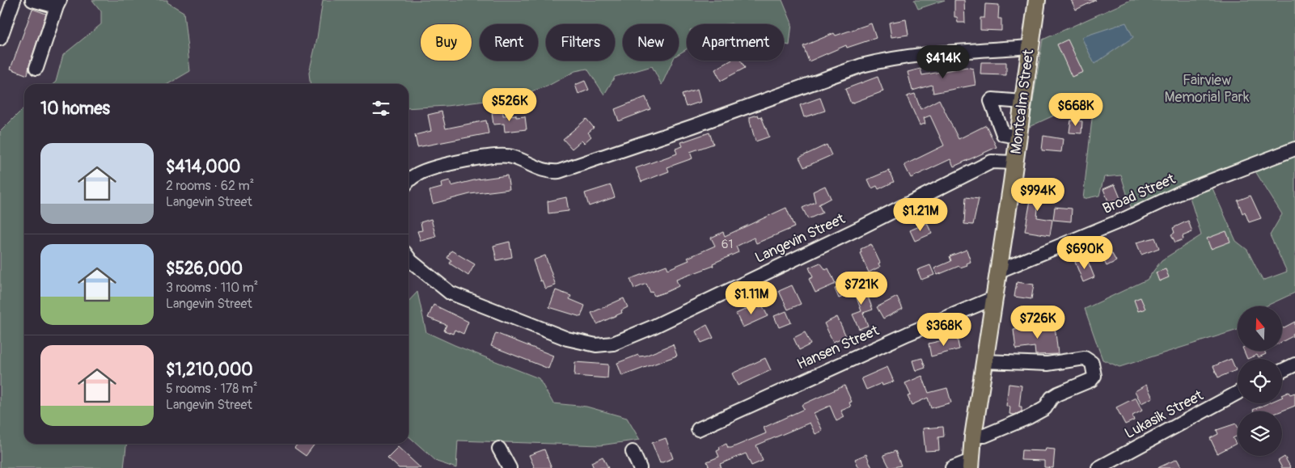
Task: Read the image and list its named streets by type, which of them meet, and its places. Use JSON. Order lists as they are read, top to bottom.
{
  "streets": {
    "main road": ["Montcalm Street"],
    "street": [
      "Broad Street",
      "Langevin Street",
      "Hansen Street",
      "Lukasik Street"
    ]
  },
  "crossings": [
    ["Montcalm Street", "Broad Street"],
    ["Montcalm Street", "Langevin Street"],
    ["Montcalm Street", "Hansen Street"]
  ],
  "parks": ["Fairview Memorial Park"],
  "house_numbers": ["61"],
  "north": "top",
  "page": {
    "chip": [
      "Buy",
      "Rent",
      "Filters",
      "New",
      "Apartment"
    ],
    "price": [
      "$414K",
      "$526K",
      "$668K",
      "$994K",
      "$1.21M",
      "$690K",
      "$721K",
      "$1.11M",
      "$726K",
      "$368K"
    ],
    "heading": "10 homes",
    "list": [
      {
        "name": "$414,000",
        "note": "2 rooms · 62 m² · Langevin Street"
      },
      {
        "name": "$526,000",
        "note": "3 rooms · 110 m² · Langevin Street"
      },
      {
        "name": "$1,210,000",
        "note": "5 rooms · 178 m² · Langevin Street"
      }
    ]
  }
}
